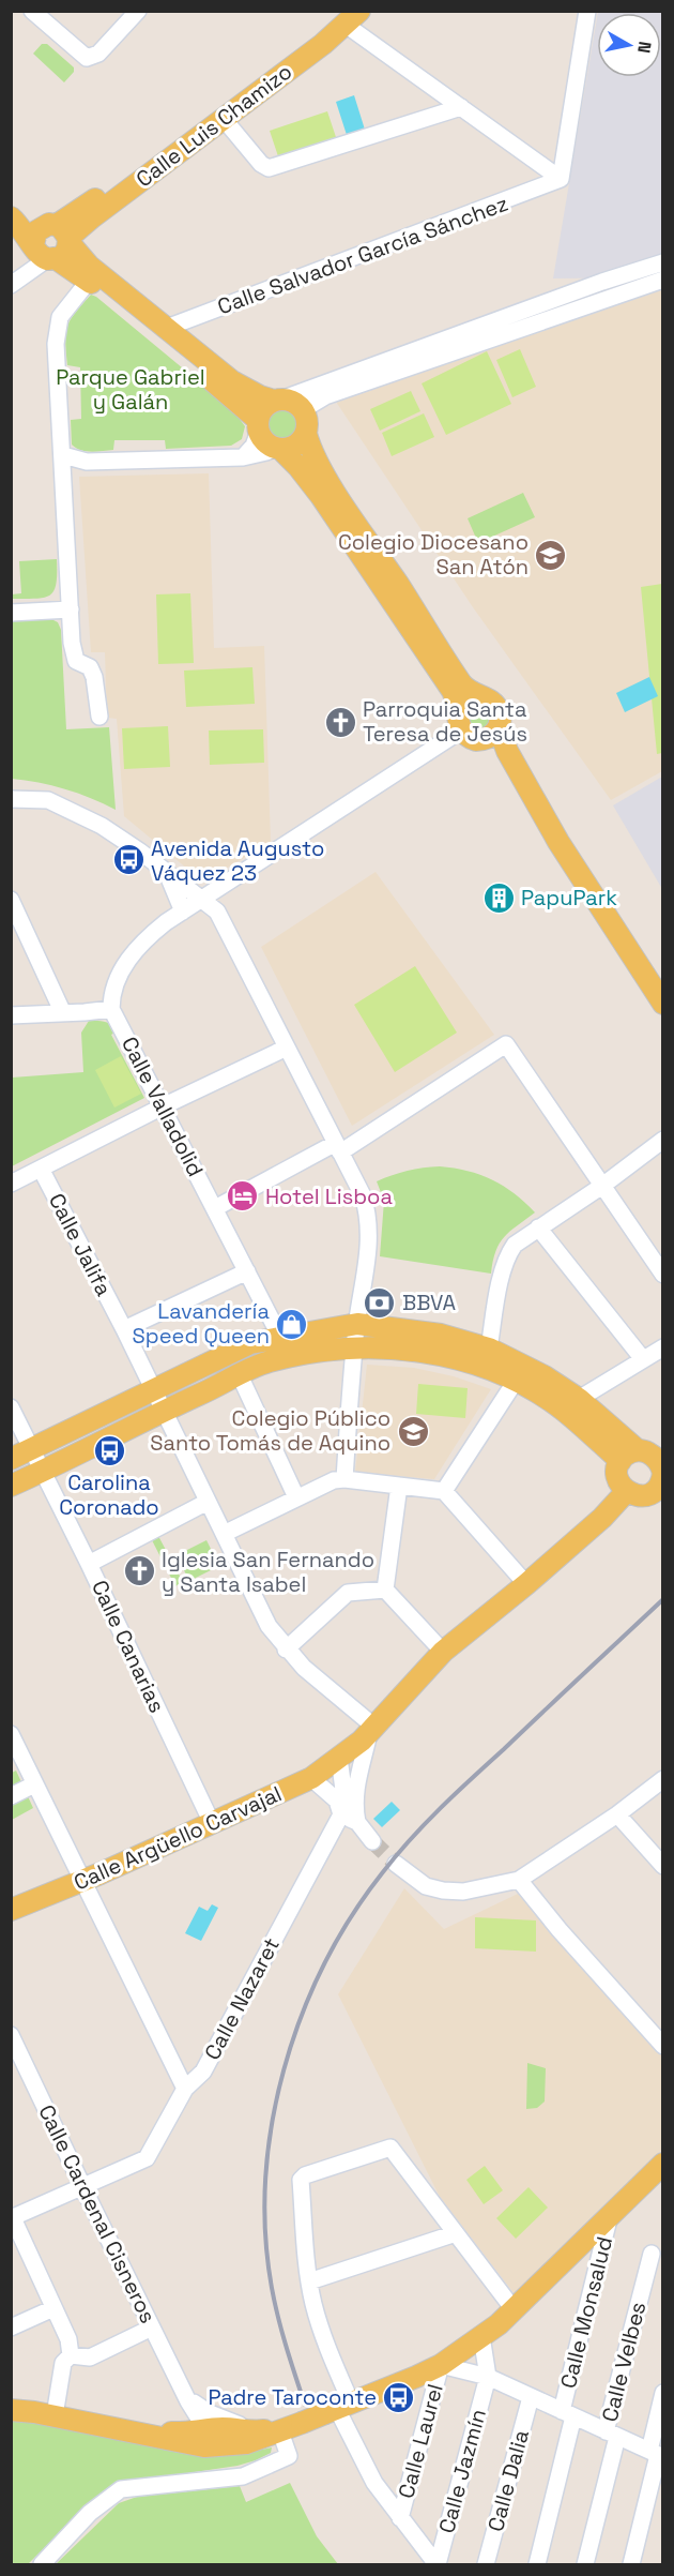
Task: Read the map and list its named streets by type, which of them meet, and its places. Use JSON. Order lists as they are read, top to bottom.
{
  "streets": {
    "main road": ["Calle Luis Chamizo", "Calle Argüello Carvajal"],
    "street": [
      "Calle Salvador García Sánchez",
      "Calle Valladolid",
      "Calle Jalifa",
      "Calle Canarias",
      "Calle Nazaret",
      "Calle Cardenal Cisneros",
      "Calle Monsalud",
      "Calle Velbes",
      "Calle Laurel",
      "Calle Jazmín",
      "Calle Dalia"
    ]
  },
  "crossings": [
    ["Calle Jalifa", "Calle Argüello Carvajal"],
    ["Calle Canarias", "Calle Argüello Carvajal"],
    ["Calle Nazaret", "Calle Cardenal Cisneros"]
  ],
  "parks": ["Parque Gabriel y Galán"],
  "places": {
    "school or university": ["Colegio Diocesano San Atón", "Colegio Público Santo Tomás de Aquino"],
    "church": ["Parroquia Santa Teresa de Jesús", "Iglesia San Fernando y Santa Isabel"],
    "bus stop": ["Avenida Augusto Váquez 23", "Carolina Coronado", "Padre Taroconte"],
    "building": ["PapuPark"],
    "hotel": ["Hotel Lisboa"],
    "bank": ["BBVA"],
    "shop": ["Lavandería Speed Queen"]
  },
  "north": "right"
}
